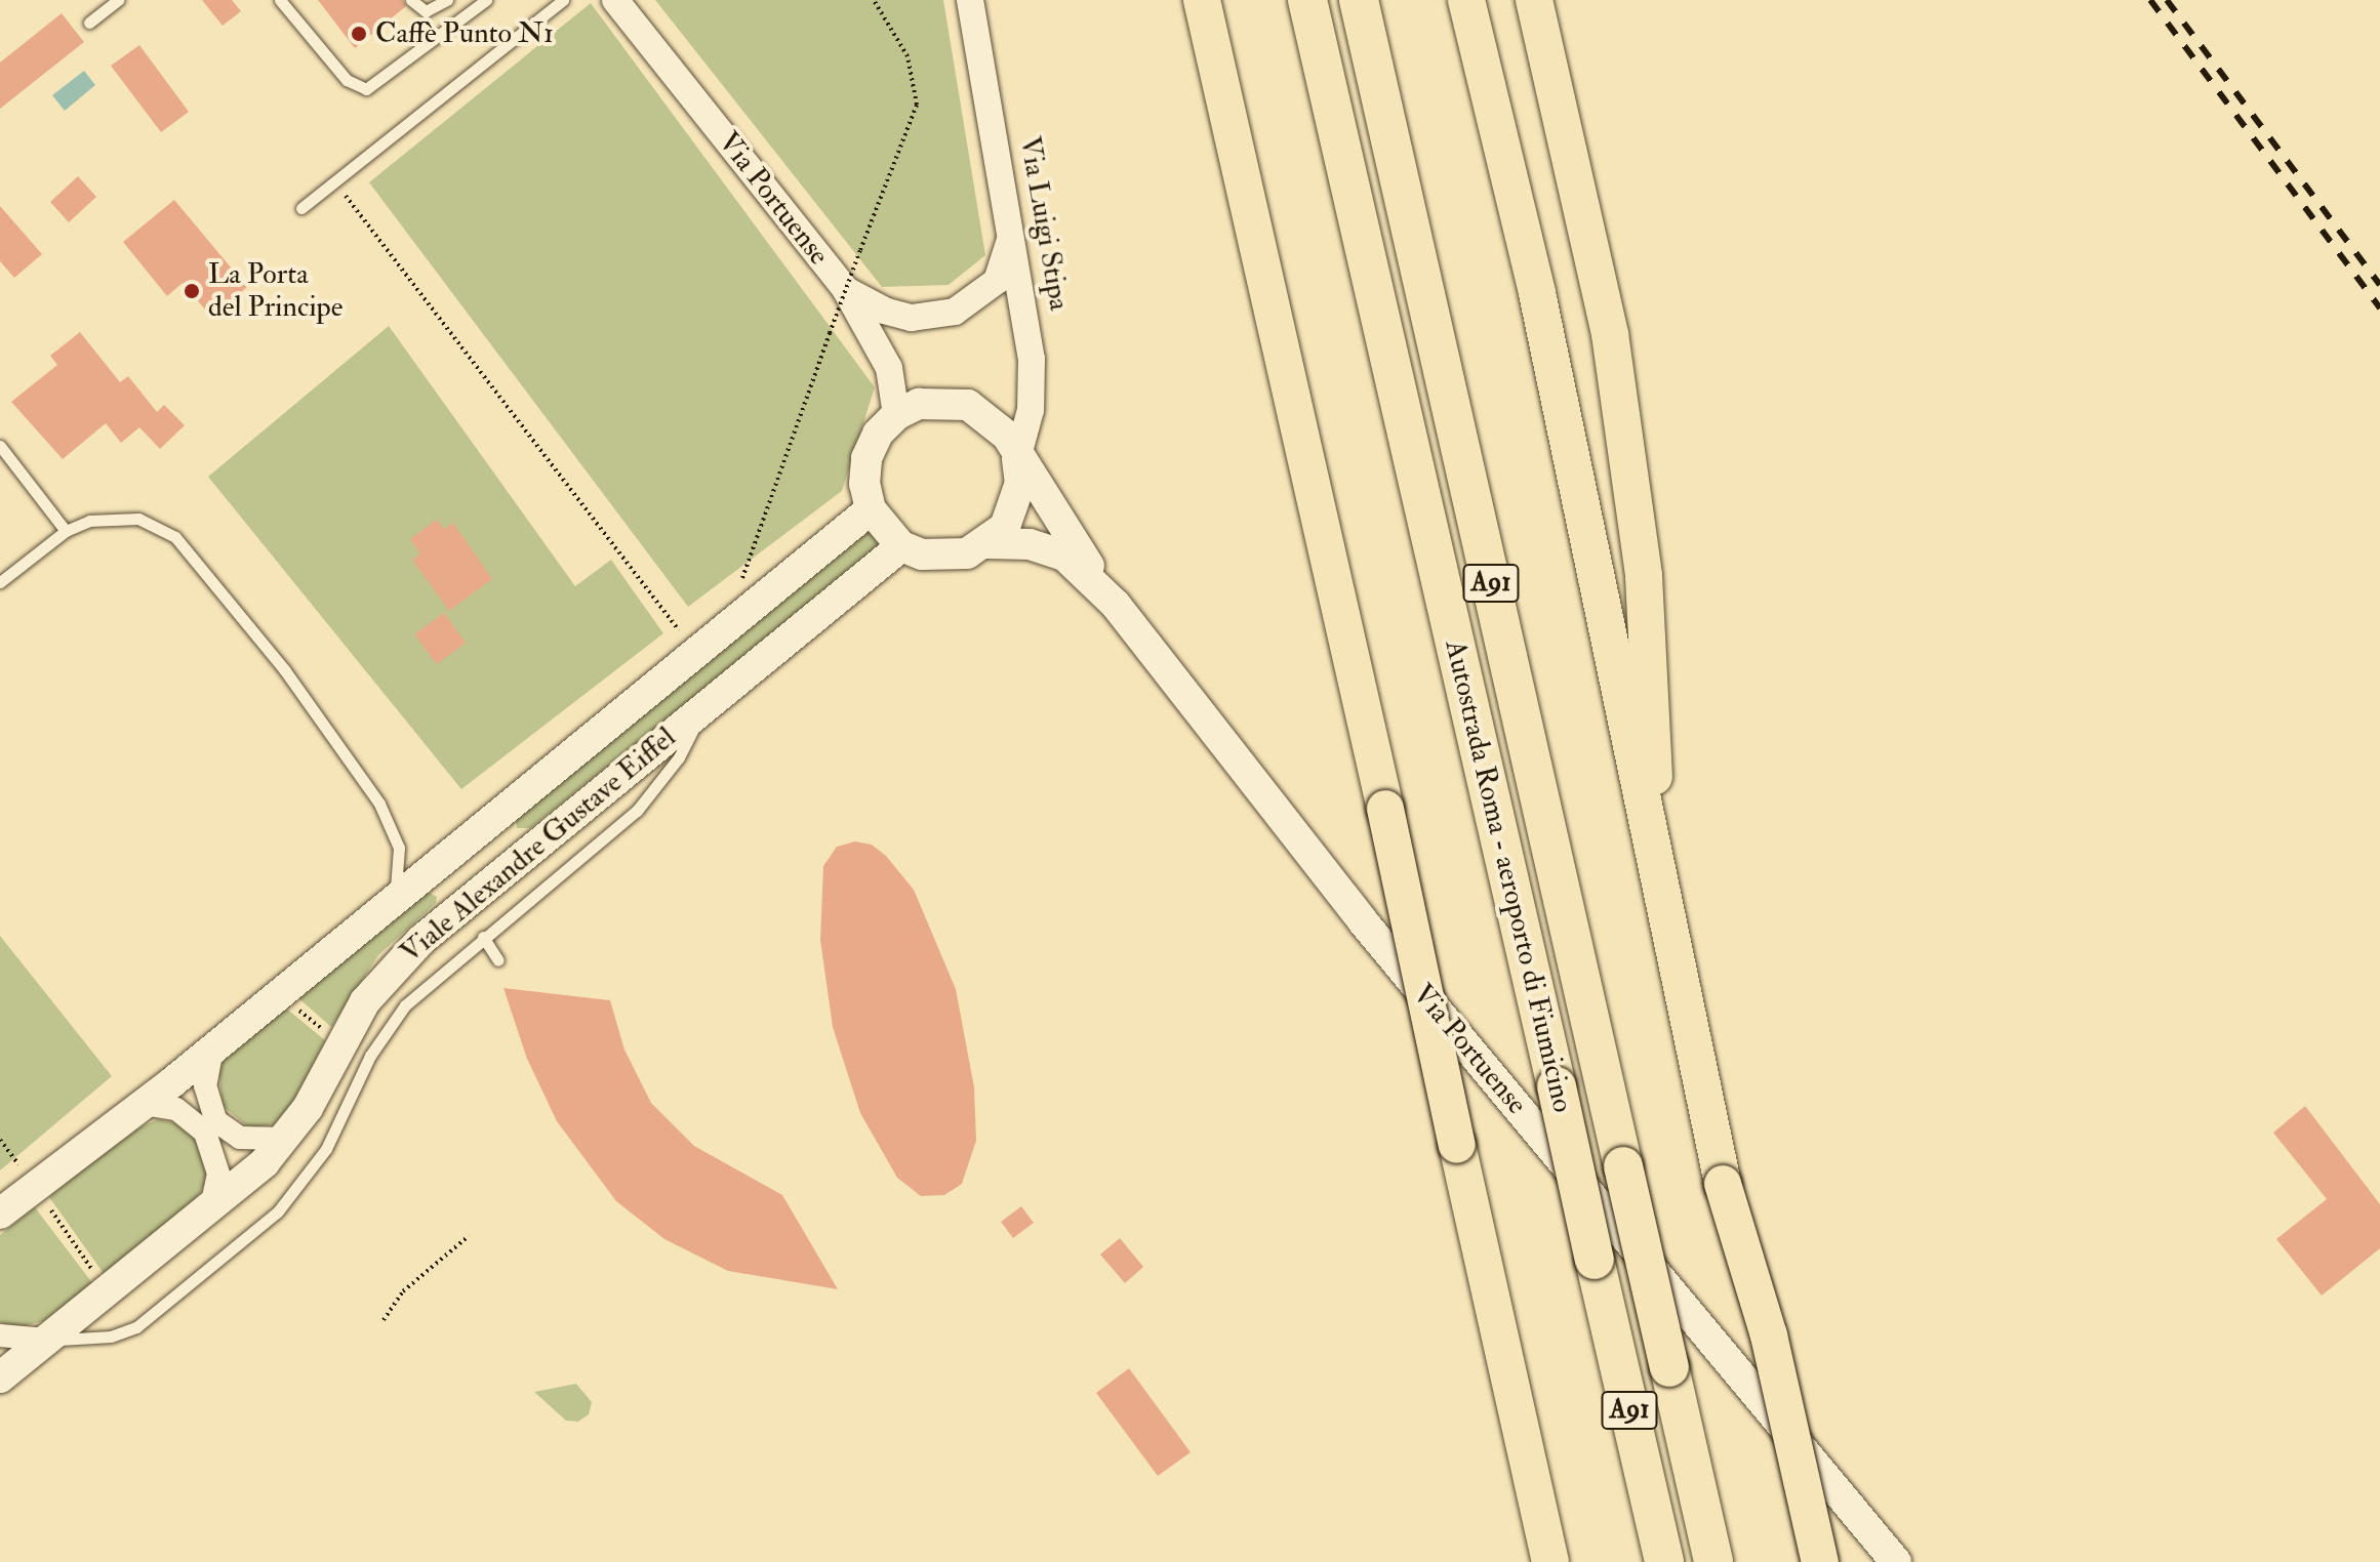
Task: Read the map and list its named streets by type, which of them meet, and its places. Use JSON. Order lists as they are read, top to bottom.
{
  "streets": {
    "highway": ["A91", "Autostrada Roma - aeroporto di Fiumicino"],
    "main road": ["Via Portuense", "Viale Alexandre Gustave Eiffel"],
    "street": ["Via Luigi Stipa"]
  },
  "crossings": [
    ["Via Portuense", "Via Luigi Stipa"],
    ["Via Portuense", "Viale Alexandre Gustave Eiffel"],
    ["Via Luigi Stipa", "Viale Alexandre Gustave Eiffel"]
  ],
  "places": ["Caffè Punto N1", "La Porta del Principe"]
}
